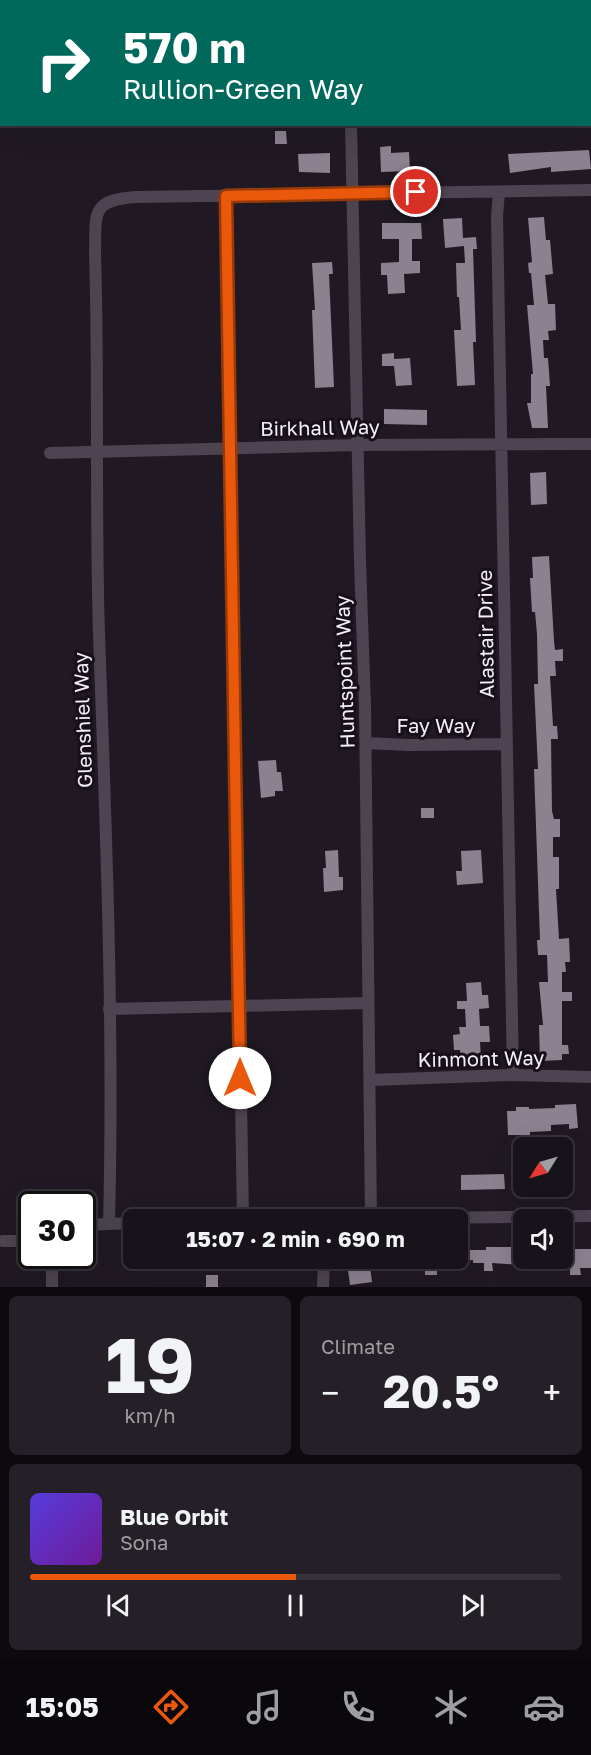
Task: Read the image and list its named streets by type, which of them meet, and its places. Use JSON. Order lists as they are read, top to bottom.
{
  "streets": {
    "street": [
      "Birkhall Way",
      "Alastair Drive",
      "Huntspoint Way",
      "Glenshiel Way",
      "Fay Way",
      "Kinmont Way"
    ]
  },
  "crossings": [
    ["Birkhall Way", "Alastair Drive"],
    ["Birkhall Way", "Huntspoint Way"],
    ["Birkhall Way", "Glenshiel Way"],
    ["Alastair Drive", "Fay Way"],
    ["Alastair Drive", "Kinmont Way"],
    ["Huntspoint Way", "Fay Way"],
    ["Huntspoint Way", "Kinmont Way"]
  ],
  "north": "bottom left",
  "page": {
    "turn": ["570 m", "Rullion-Green Way"],
    "limit": "30",
    "trip": "15:07 · 2 min · 690 m",
    "tile": [
      ["19", "km/h"],
      "Climate"
    ],
    "heat": ["−", "20.5°", "+"],
    "song": ["Blue Orbit", "Sona"],
    "tabs": "15:05"
  }
}
